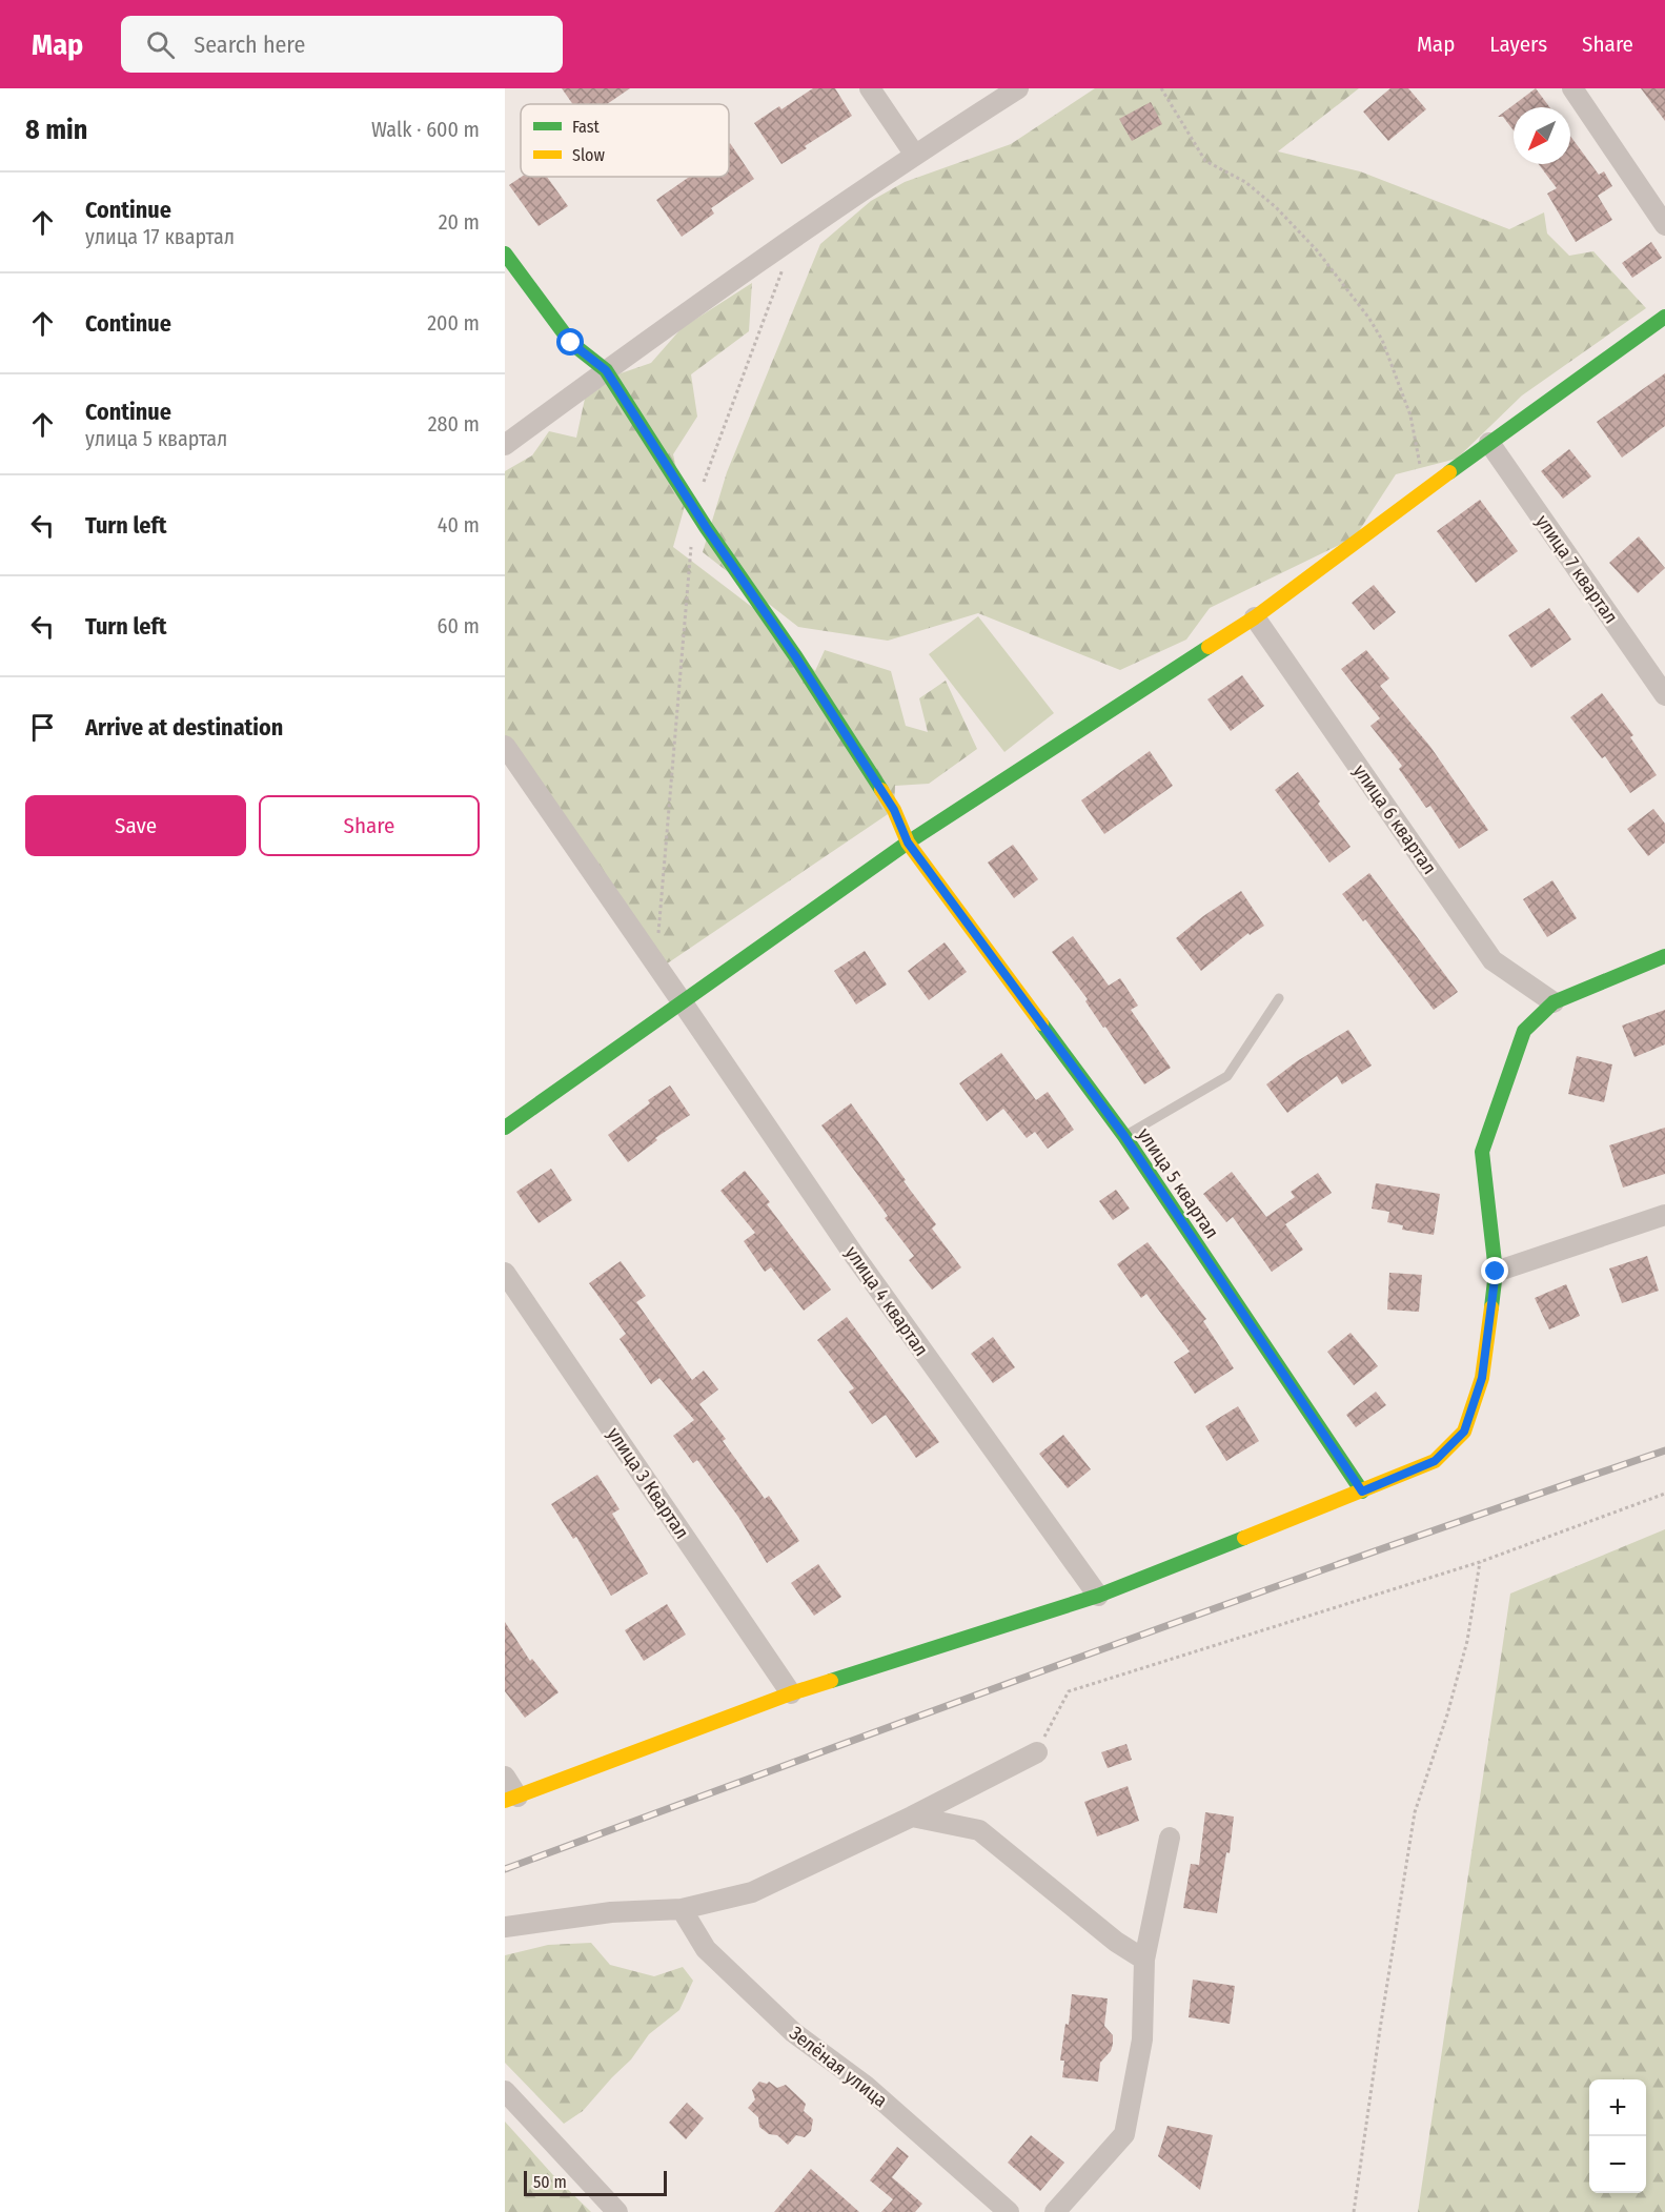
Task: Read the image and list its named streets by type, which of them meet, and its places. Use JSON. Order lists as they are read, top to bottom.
{
  "streets": {
    "street": [
      "улица 7 квартал",
      "улица 6 квартал",
      "улица 5 квартал",
      "улица 4 квартал",
      "улица 3 Квартал",
      "Зелёная улица"
    ]
  },
  "legend": ["Fast", "Slow"],
  "scale_bar": "50 m",
  "north": "bottom left",
  "page": {
    "header": "Map",
    "search": "Search here",
    "nav": ["Map", "Layers", "Share"],
    "heading": ["8 min", "Walk · 600 m"],
    "list": [
      ["Continue", "улица 17 квартал", "20 m"],
      ["Continue", "200 m"],
      ["Continue", "улица 5 квартал", "280 m"],
      ["Turn left", "40 m"],
      ["Turn left", "60 m"],
      "Arrive at destination"
    ],
    "buttons": ["Save", "Share"],
    "map_buttons": ["+", "−"],
    "scale": "50 m"
  }
}
